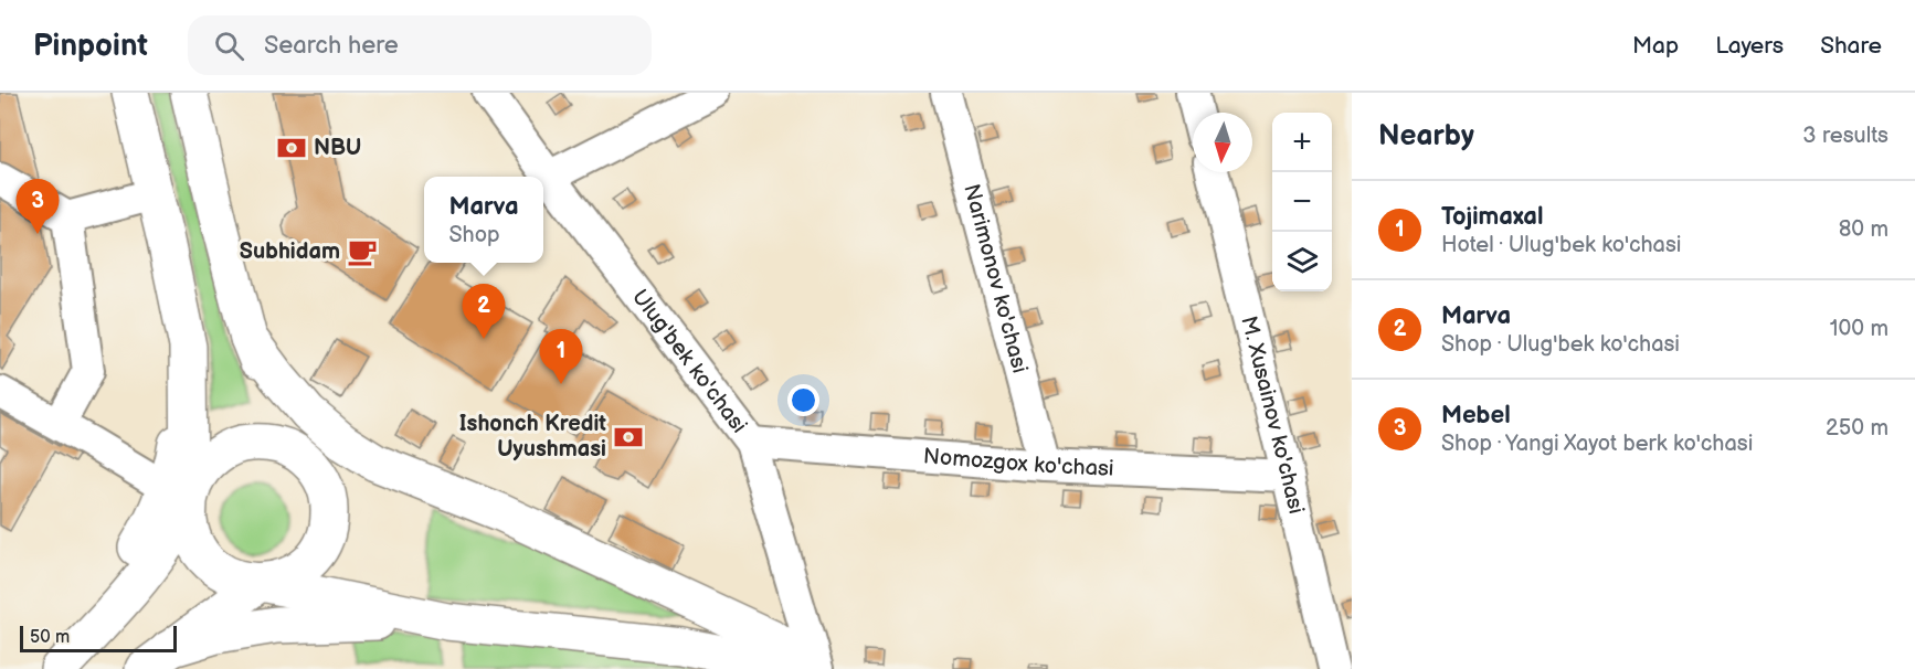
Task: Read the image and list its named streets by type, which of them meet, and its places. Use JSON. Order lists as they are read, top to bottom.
{
  "streets": {
    "street": [
      "Narimonov ko'chasi",
      "Ulug'bek ko'chasi",
      "M. Xusainov ko'chasi",
      "Nomozgox ko'chasi"
    ]
  },
  "crossings": [
    ["Narimonov ko'chasi", "Nomozgox ko'chasi"],
    ["Ulug'bek ko'chasi", "Nomozgox ko'chasi"],
    ["M. Xusainov ko'chasi", "Nomozgox ko'chasi"]
  ],
  "places": {
    "bank": ["NBU", "Ishonch Kredit Uyushmasi"],
    "cafe": ["Subhidam"]
  },
  "scale_bar": "50 m",
  "north": "bottom",
  "page": {
    "header": "Pinpoint",
    "search": "Search here",
    "nav": ["Map", "Layers", "Share"],
    "heading": ["Nearby", "3 results"],
    "map_buttons": ["+", "−"],
    "popup": ["Marva", "Shop"],
    "pins": ["3", "2", "1"],
    "list": [
      {
        "mark": "1",
        "name": "Tojimaxal",
        "note": "Hotel · Ulug'bek ko'chasi",
        "value": "80 m"
      },
      {
        "mark": "2",
        "name": "Marva",
        "note": "Shop · Ulug'bek ko'chasi",
        "value": "100 m"
      },
      {
        "mark": "3",
        "name": "Mebel",
        "note": "Shop · Yangi Xayot berk ko'chasi",
        "value": "250 m"
      }
    ],
    "scale": "50 m"
  }
}
